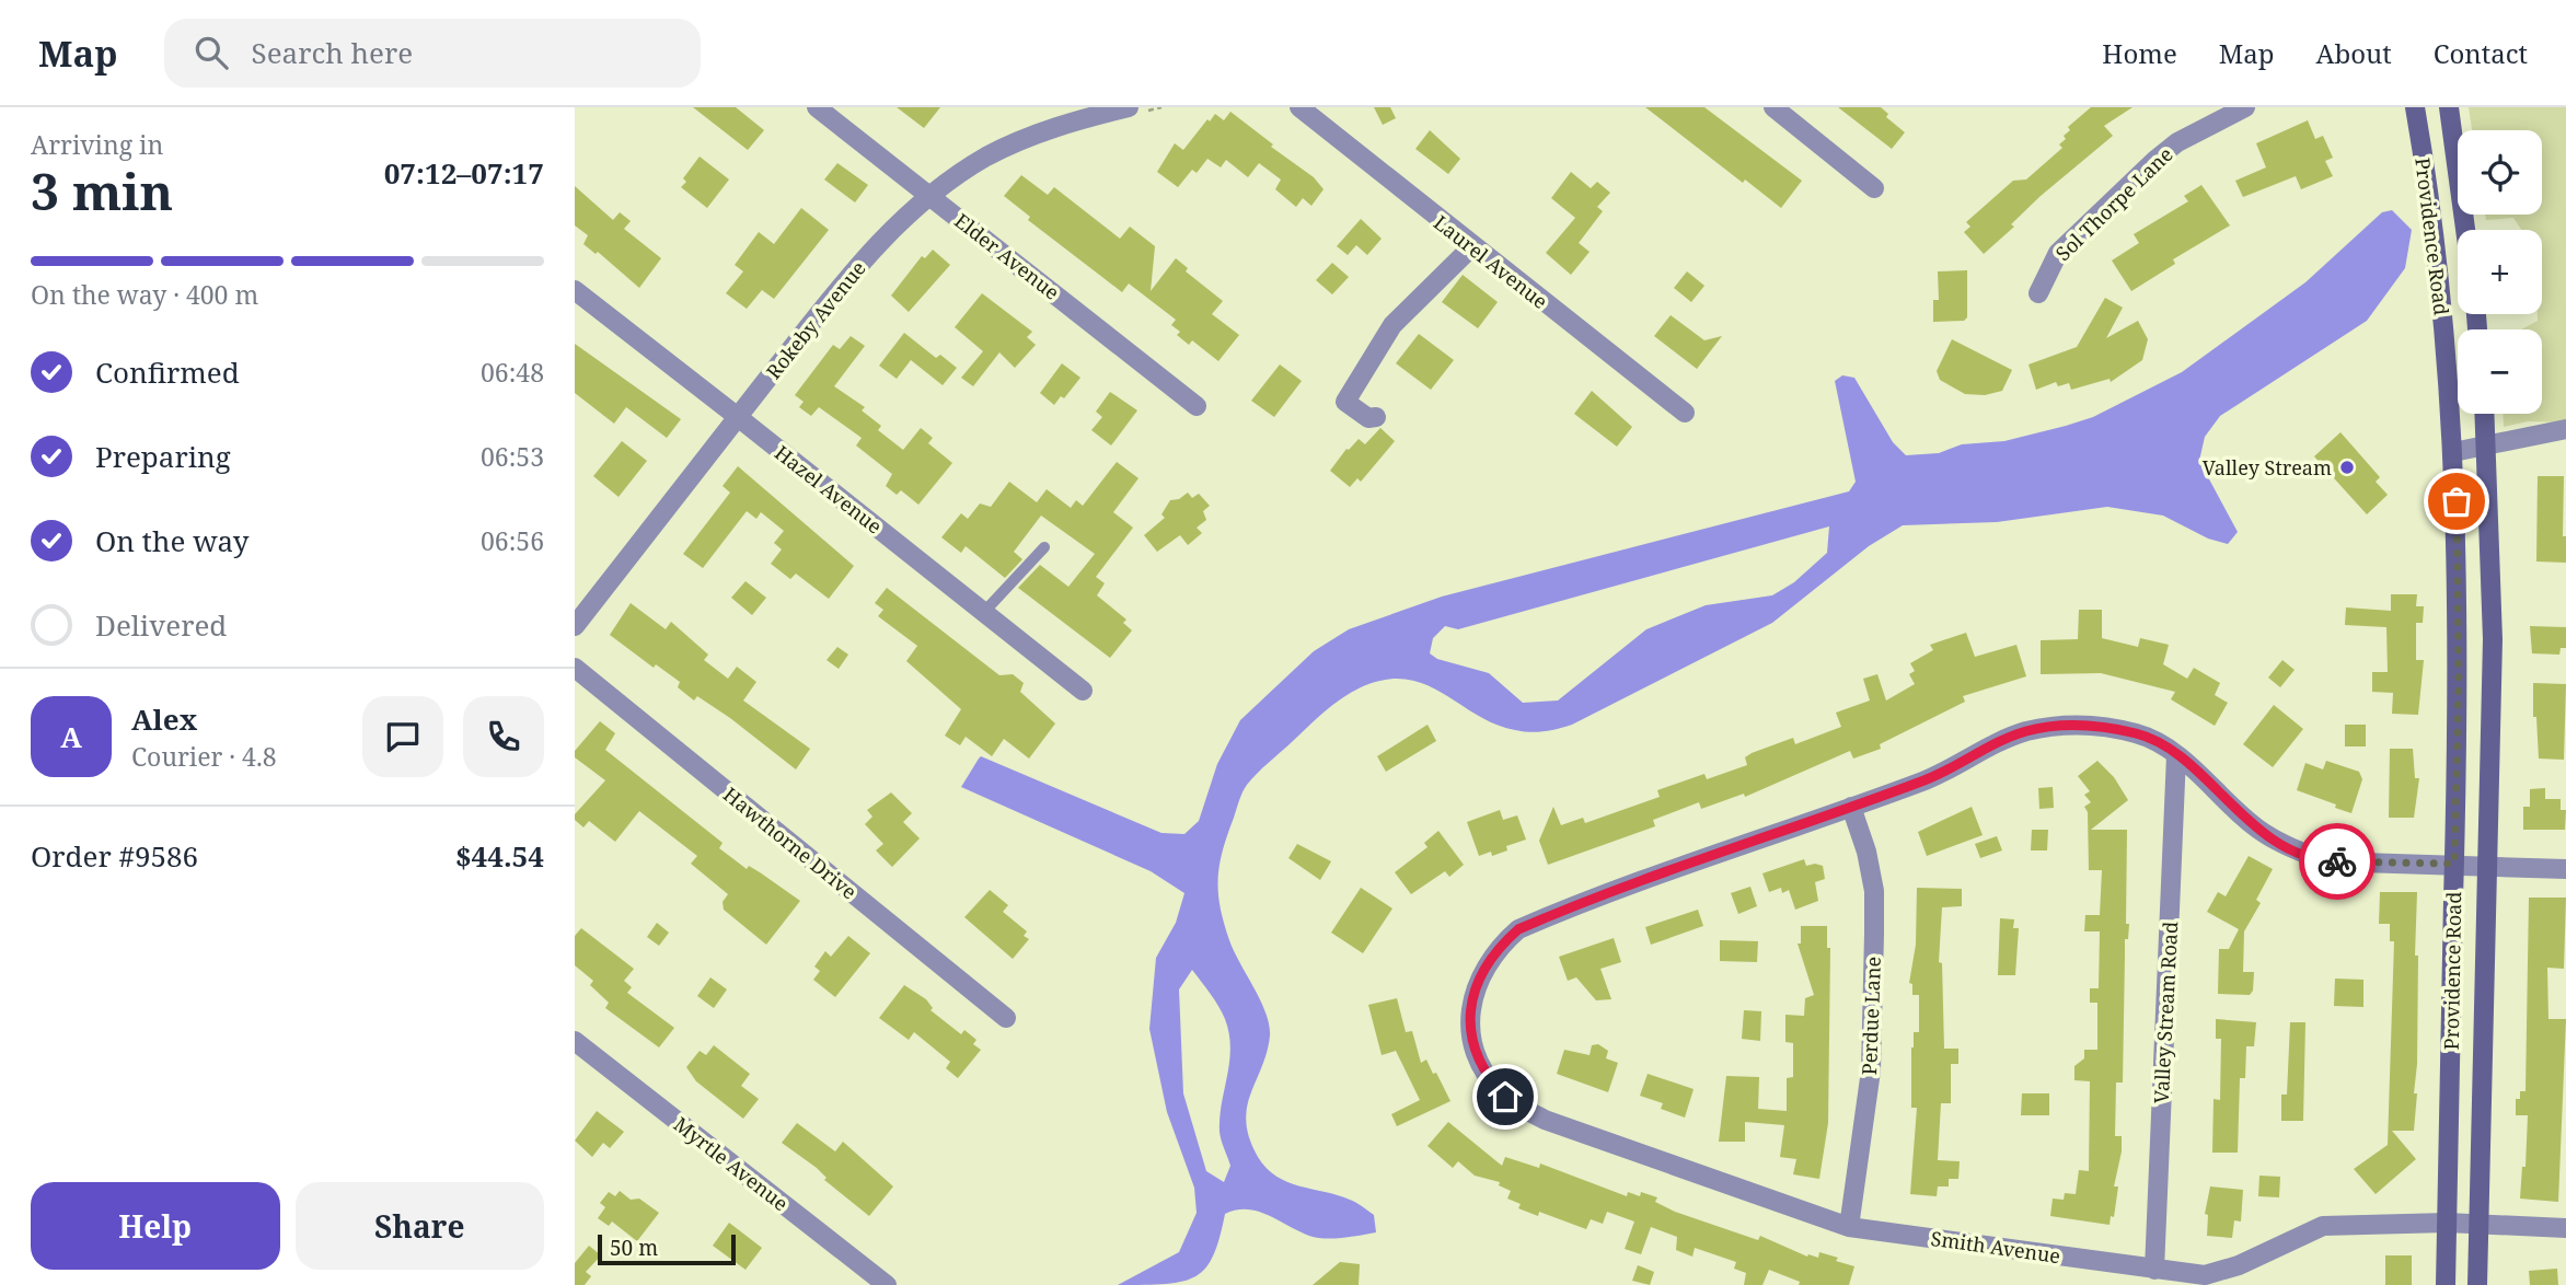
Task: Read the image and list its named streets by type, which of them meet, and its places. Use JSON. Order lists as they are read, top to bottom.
{
  "streets": {
    "main road": ["Providence Road"],
    "street": [
      "Sol Thorpe Lane",
      "Elder Avenue",
      "Laurel Avenue",
      "Rokeby Avenue",
      "Hazel Avenue",
      "Hawthorne Drive",
      "Valley Stream Road",
      "Perdue Lane",
      "Myrtle Avenue",
      "Smith Avenue"
    ]
  },
  "crossings": [
    ["Providence Road", "Smith Avenue"],
    ["Elder Avenue", "Rokeby Avenue"],
    ["Rokeby Avenue", "Hazel Avenue"],
    ["Valley Stream Road", "Smith Avenue"],
    ["Perdue Lane", "Smith Avenue"]
  ],
  "places": ["Valley Stream"],
  "scale_bar": "50 m",
  "page": {
    "header": "Map",
    "search": "Search here",
    "nav": [
      "Home",
      "Map",
      "About",
      "Contact"
    ],
    "heading": ["3 min", "Arriving in", "07:12–07:17"],
    "panel": [
      "Alex",
      "Courier · 4.8",
      "Order #9586",
      "$44.54"
    ],
    "map_buttons": ["+", "−"],
    "bar": "On the way · 400 m",
    "list": [
      ["Confirmed", "06:48"],
      ["Preparing", "06:53"],
      ["On the way", "06:56"],
      "Delivered"
    ],
    "round": "A",
    "buttons": ["Help", "Share"],
    "scale": "50 m"
  }
}
